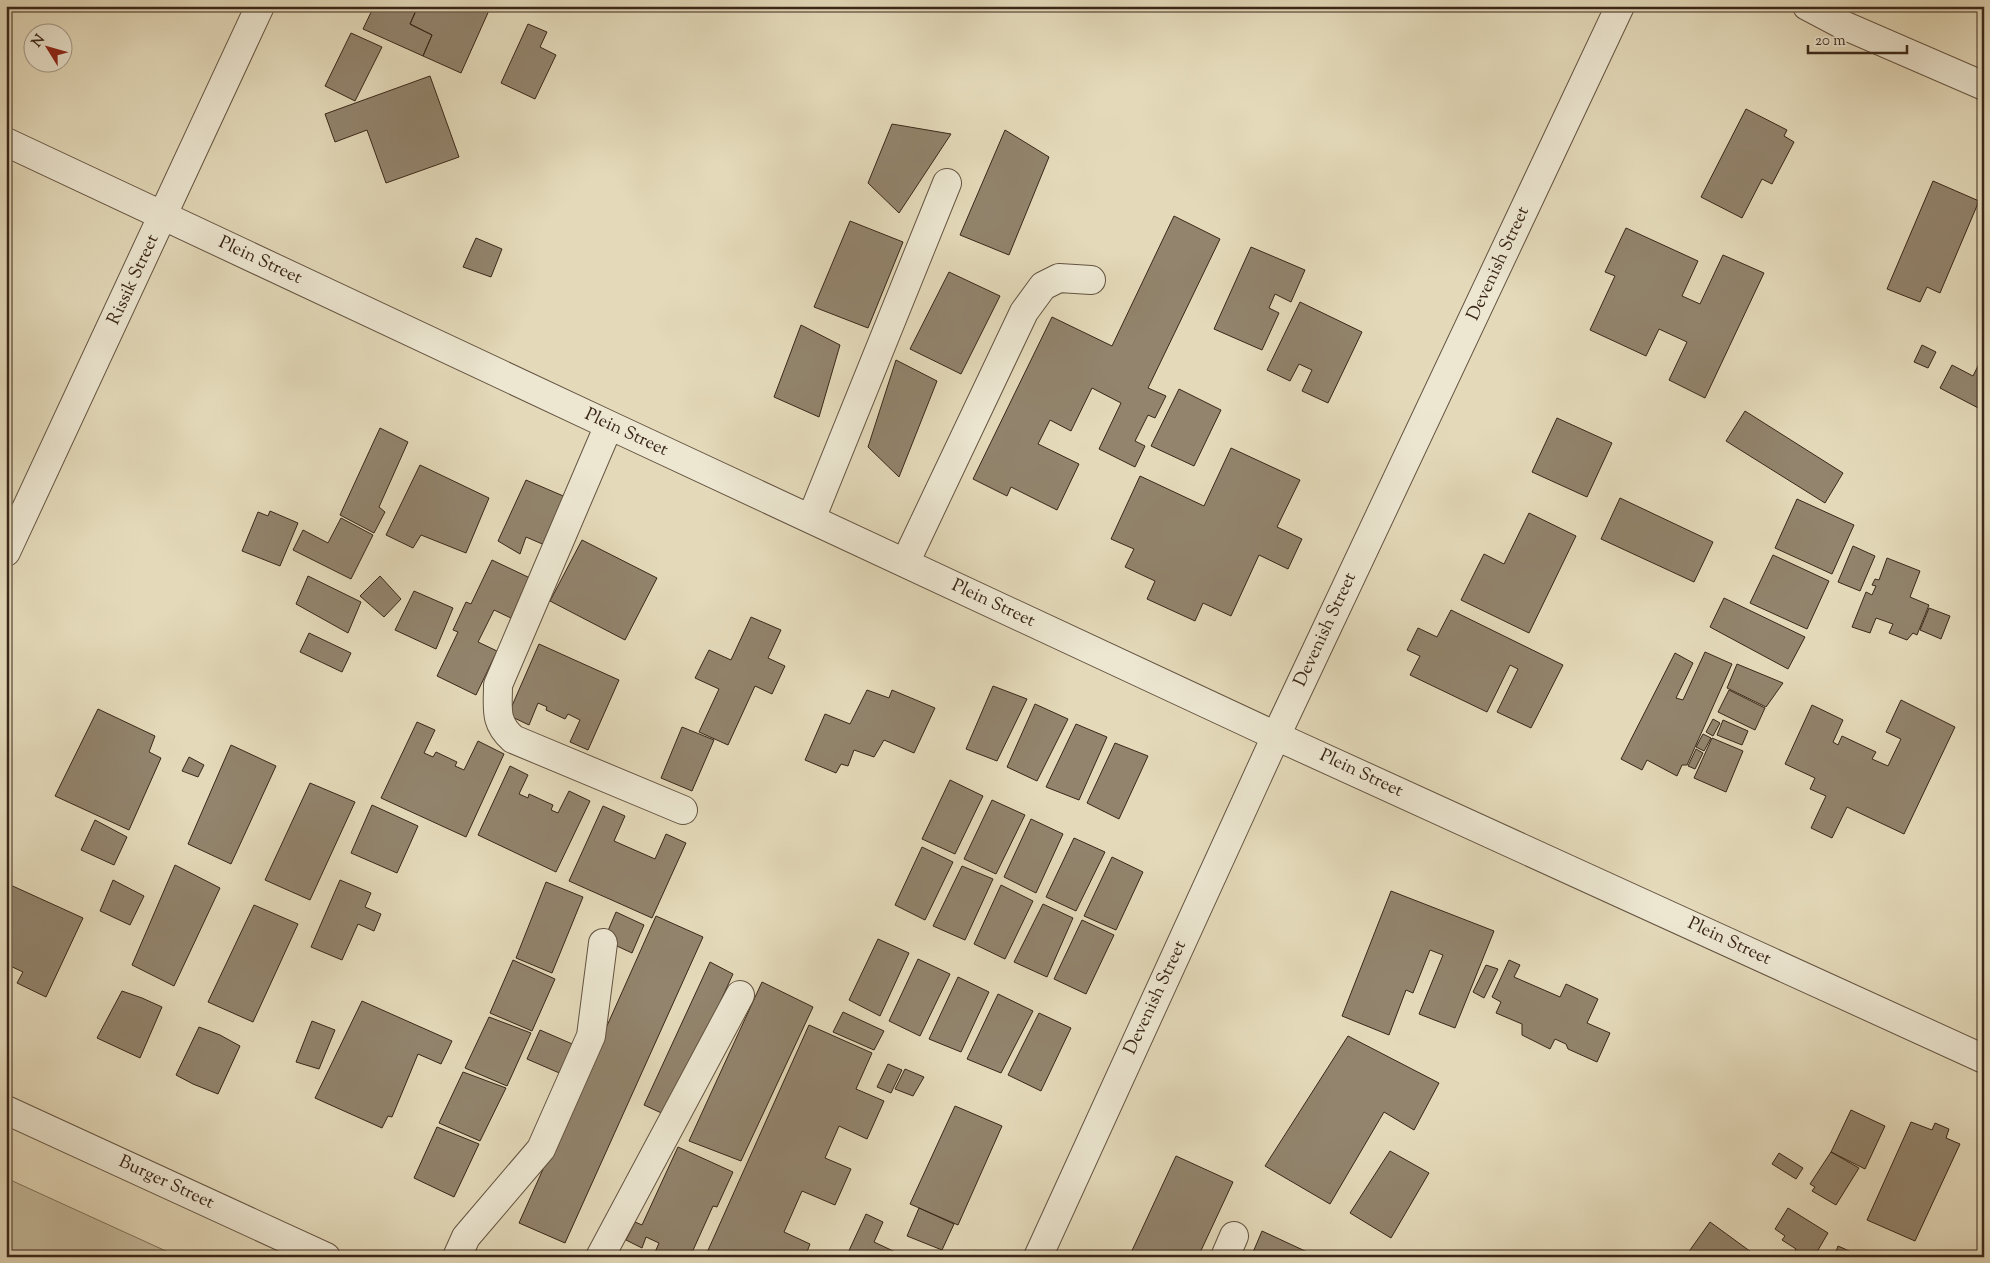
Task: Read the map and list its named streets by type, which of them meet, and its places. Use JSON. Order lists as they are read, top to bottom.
{
  "streets": {
    "street": [
      "Plein Street",
      "Devenish Street",
      "Rissik Street",
      "Burger Street"
    ]
  },
  "crossings": [
    ["Plein Street", "Devenish Street"],
    ["Plein Street", "Rissik Street"]
  ],
  "scale_bar": "20 m",
  "north": "top left"
}
